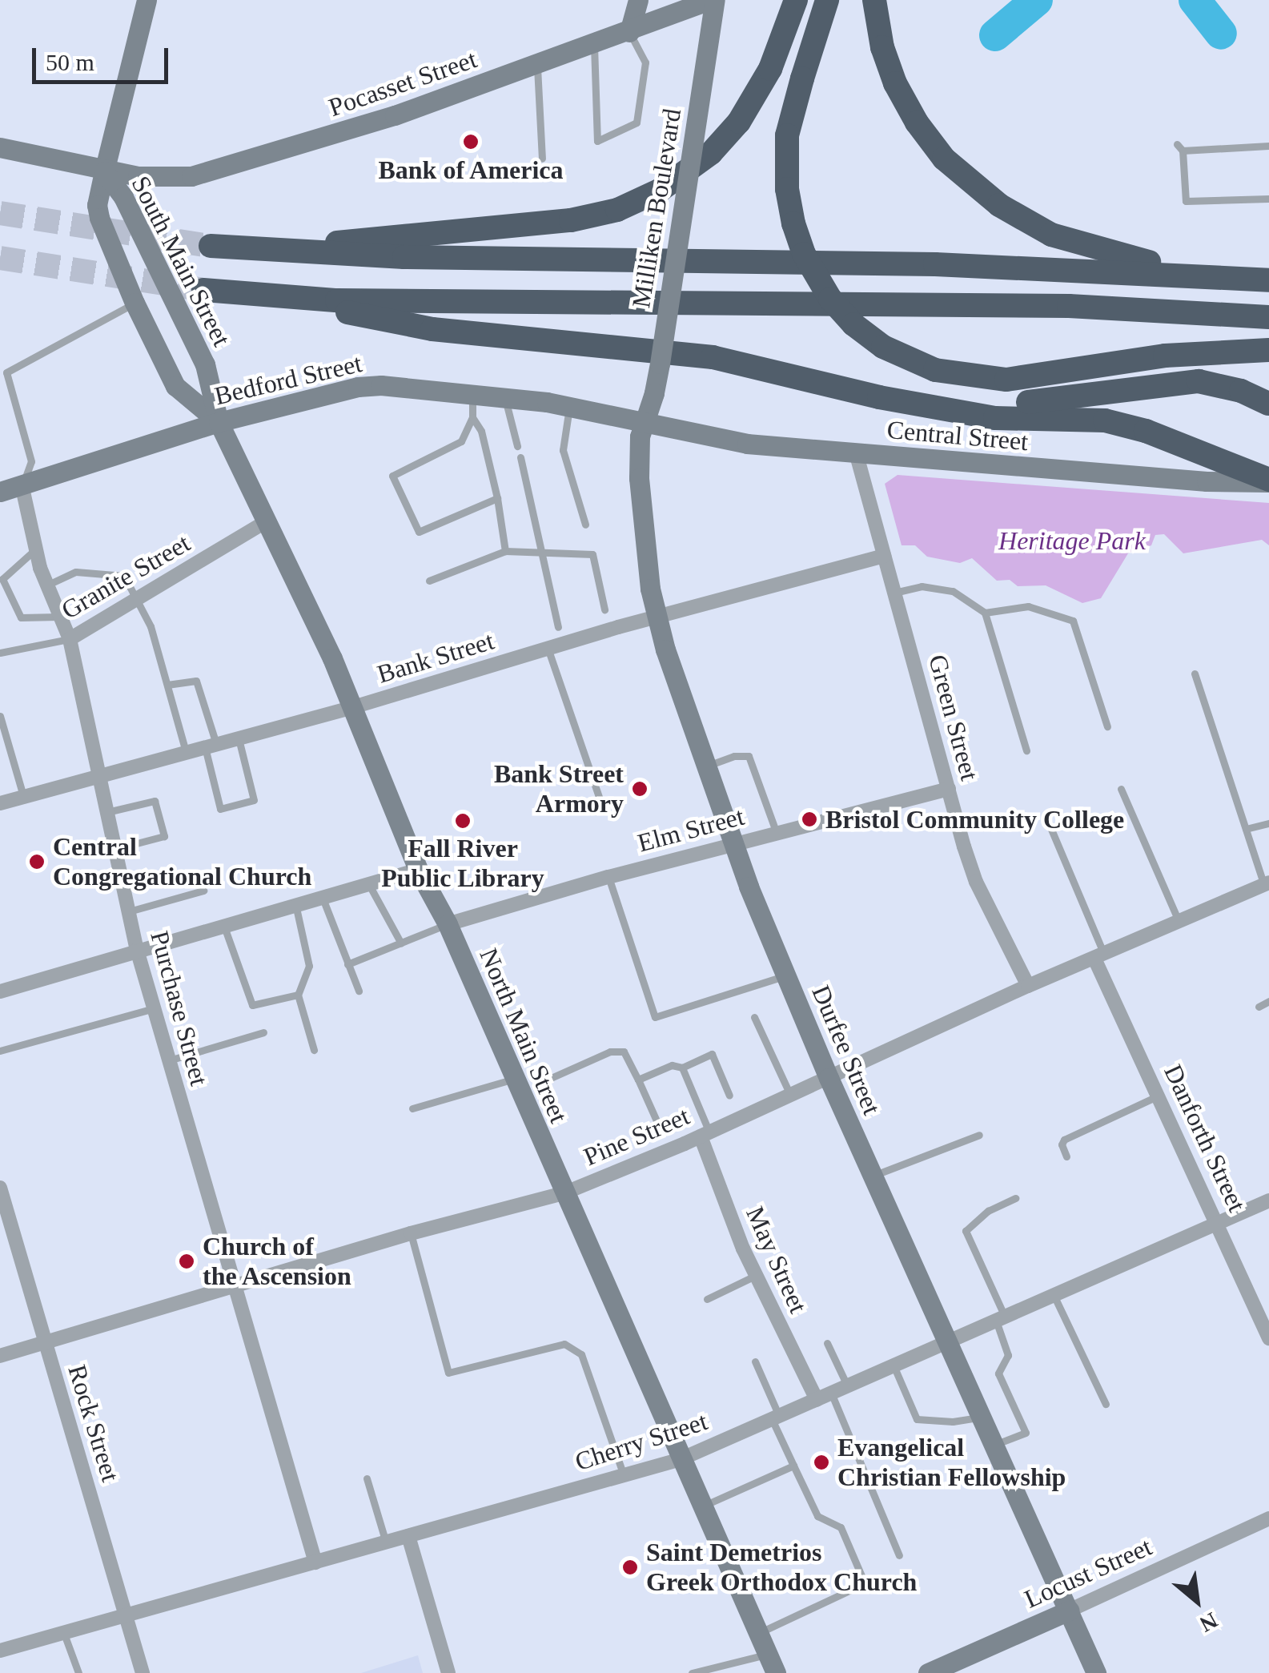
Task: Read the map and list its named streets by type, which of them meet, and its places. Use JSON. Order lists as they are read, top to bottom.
{
  "streets": {
    "main road": [
      "Pocasset Street",
      "Milliken Boulevard",
      "South Main Street",
      "Bedford Street",
      "Central Street",
      "North Main Street",
      "Durfee Street",
      "Locust Street"
    ],
    "street": [
      "Granite Street",
      "Bank Street",
      "Green Street",
      "Elm Street",
      "Purchase Street",
      "Pine Street",
      "Danforth Street",
      "May Street",
      "Rock Street",
      "Cherry Street"
    ]
  },
  "crossings": [
    ["Pocasset Street", "Milliken Boulevard"],
    ["Pocasset Street", "South Main Street"],
    ["Milliken Boulevard", "Bedford Street"],
    ["Milliken Boulevard", "Central Street"],
    ["Milliken Boulevard", "Durfee Street"],
    ["South Main Street", "Bedford Street"],
    ["South Main Street", "Purchase Street"],
    ["South Main Street", "North Main Street"],
    ["Bedford Street", "Central Street"],
    ["Bedford Street", "Purchase Street"],
    ["Bedford Street", "North Main Street"],
    ["Bedford Street", "Durfee Street"],
    ["Central Street", "Green Street"],
    ["Central Street", "Durfee Street"],
    ["Granite Street", "Purchase Street"],
    ["Granite Street", "North Main Street"],
    ["Bank Street", "Green Street"],
    ["Bank Street", "Purchase Street"],
    ["Bank Street", "North Main Street"],
    ["Bank Street", "Durfee Street"],
    ["Green Street", "Elm Street"],
    ["Green Street", "Pine Street"],
    ["Elm Street", "North Main Street"],
    ["Elm Street", "Durfee Street"],
    ["Purchase Street", "Pine Street"],
    ["Purchase Street", "Cherry Street"],
    ["North Main Street", "Pine Street"],
    ["North Main Street", "Cherry Street"],
    ["Durfee Street", "Pine Street"],
    ["Durfee Street", "Cherry Street"],
    ["Durfee Street", "Locust Street"],
    ["Pine Street", "Danforth Street"],
    ["Pine Street", "May Street"],
    ["Pine Street", "Rock Street"],
    ["Danforth Street", "Cherry Street"],
    ["May Street", "Cherry Street"],
    ["Rock Street", "Cherry Street"]
  ],
  "parks": ["Heritage Park"],
  "places": [
    "Bank of America",
    "Bank Street Armory",
    "Bristol Community College",
    "Fall River Public Library",
    "Central Congregational Church",
    "Church of the Ascension",
    "Evangelical Christian Fellowship",
    "Saint Demetrios Greek Orthodox Church"
  ],
  "scale_bar": "50 m",
  "north": "bottom right"
}
